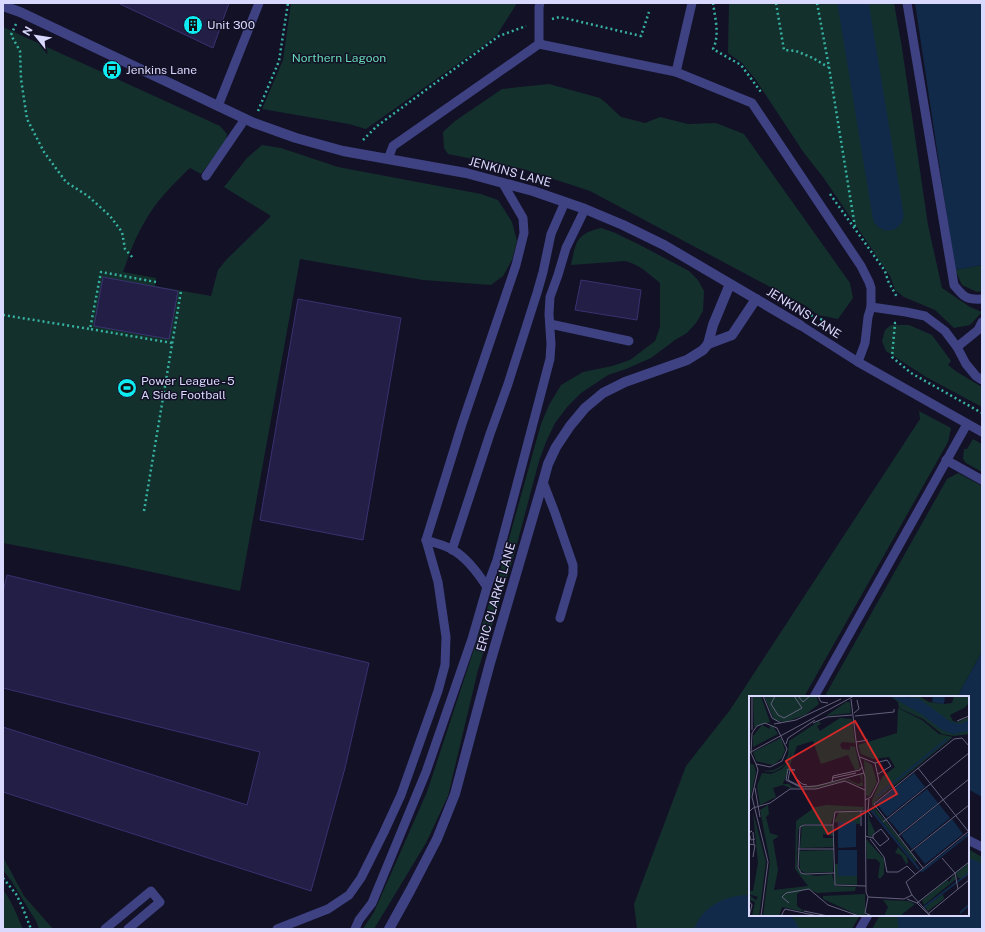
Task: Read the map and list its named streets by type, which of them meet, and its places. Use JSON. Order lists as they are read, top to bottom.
{
  "streets": {
    "street": ["JENKINS LANE", "ERIC CLARKE LANE"]
  },
  "crossings": [
    ["JENKINS LANE", "ERIC CLARKE LANE"]
  ],
  "parks": ["Northern Lagoon"],
  "places": {
    "building": ["Unit 300"],
    "bus stop": ["Jenkins Lane"],
    "sports": ["Power League - 5 A Side Football"]
  },
  "north": "top left"
}
